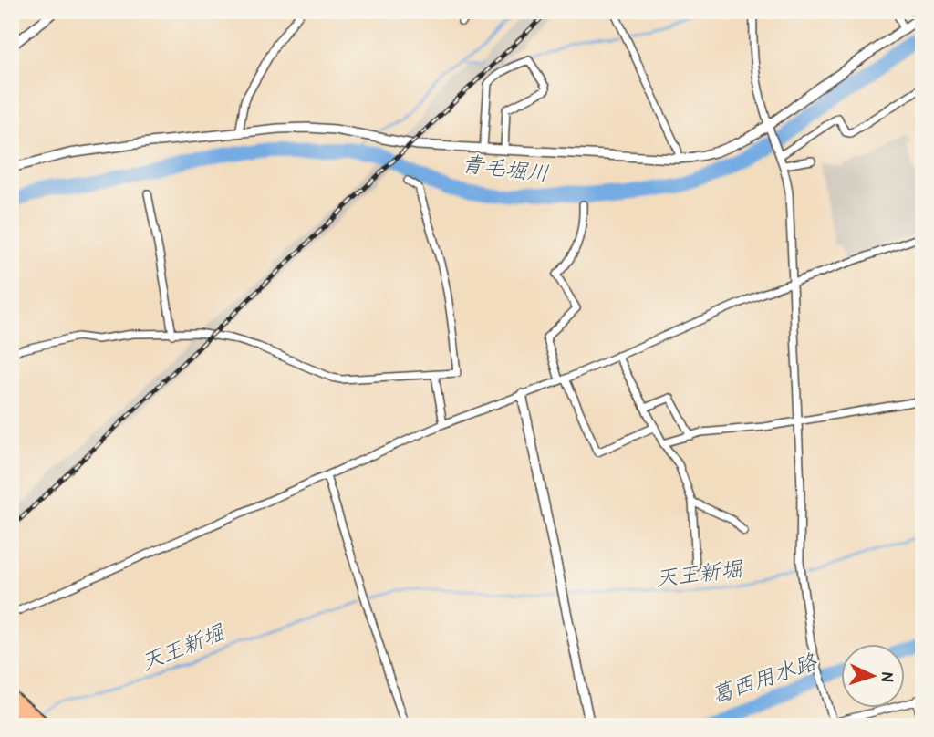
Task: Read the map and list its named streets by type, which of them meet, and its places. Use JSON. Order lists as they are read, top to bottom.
{
  "water": ["青毛堀川", "天王新堀", "葛西用水路"],
  "north": "right"
}
